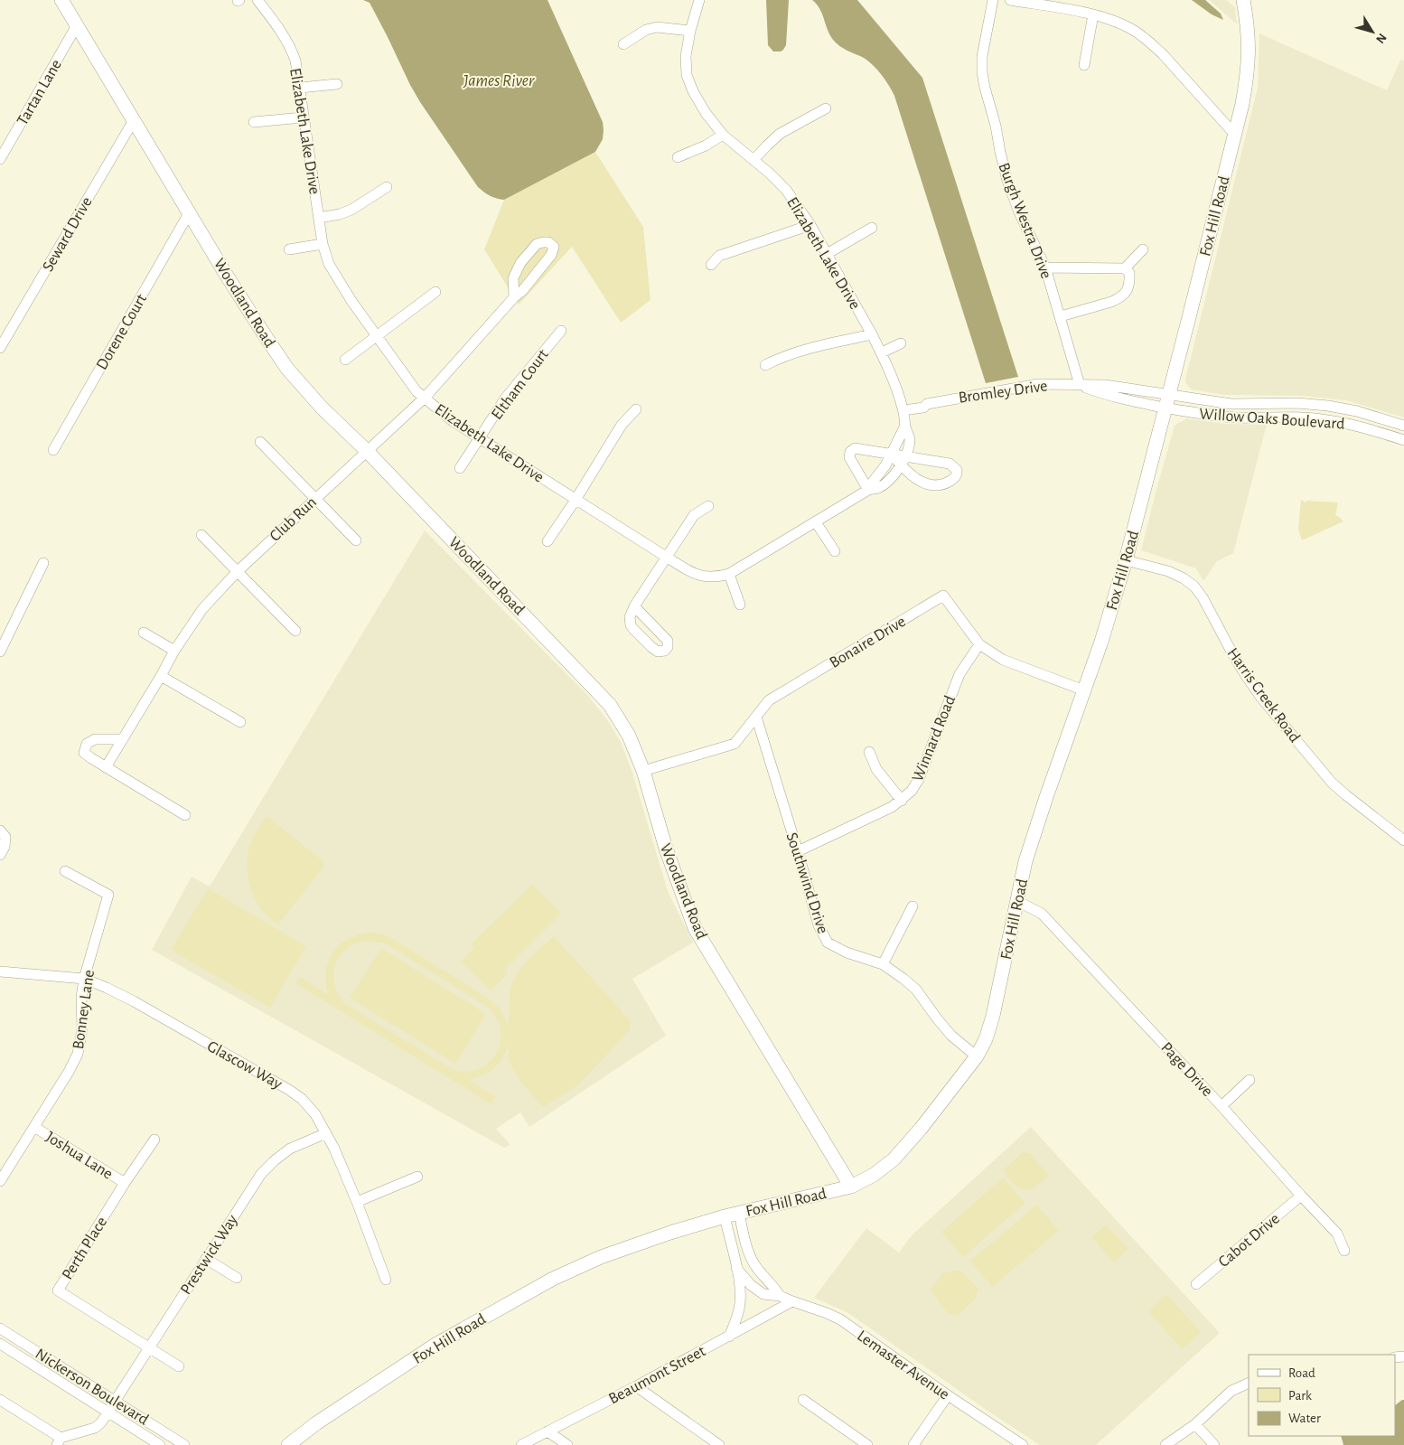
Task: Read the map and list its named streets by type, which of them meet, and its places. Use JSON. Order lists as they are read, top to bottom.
{
  "streets": {
    "main road": ["Fox Hill Road", "Woodland Road"],
    "street": [
      "Tartan Lane",
      "Elizabeth Lake Drive",
      "Burgh Westra Drive",
      "Seward Drive",
      "Dorene Court",
      "Eltham Court",
      "Bromley Drive",
      "Willow Oaks Boulevard",
      "Club Run",
      "Bonaire Drive",
      "Harris Creek Road",
      "Winnard Road",
      "Southwind Drive",
      "Bonney Lane",
      "Glascow Way",
      "Page Drive",
      "Joshua Lane",
      "Cabot Drive",
      "Perth Place",
      "Prestwick Way",
      "Lemaster Avenue",
      "Beaumont Street",
      "Nickerson Boulevard"
    ]
  },
  "crossings": [
    ["Tartan Lane", "Woodland Road"],
    ["Elizabeth Lake Drive", "Eltham Court"],
    ["Elizabeth Lake Drive", "Bromley Drive"],
    ["Elizabeth Lake Drive", "Club Run"],
    ["Fox Hill Road", "Woodland Road"],
    ["Fox Hill Road", "Bromley Drive"],
    ["Fox Hill Road", "Willow Oaks Boulevard"],
    ["Fox Hill Road", "Bonaire Drive"],
    ["Fox Hill Road", "Harris Creek Road"],
    ["Fox Hill Road", "Southwind Drive"],
    ["Fox Hill Road", "Page Drive"],
    ["Fox Hill Road", "Lemaster Avenue"],
    ["Burgh Westra Drive", "Bromley Drive"],
    ["Seward Drive", "Woodland Road"],
    ["Woodland Road", "Dorene Court"],
    ["Woodland Road", "Club Run"],
    ["Woodland Road", "Bonaire Drive"],
    ["Bromley Drive", "Willow Oaks Boulevard"],
    ["Bonaire Drive", "Winnard Road"],
    ["Bonaire Drive", "Southwind Drive"],
    ["Winnard Road", "Southwind Drive"],
    ["Bonney Lane", "Glascow Way"],
    ["Bonney Lane", "Joshua Lane"],
    ["Glascow Way", "Prestwick Way"],
    ["Page Drive", "Cabot Drive"],
    ["Joshua Lane", "Perth Place"],
    ["Perth Place", "Prestwick Way"],
    ["Prestwick Way", "Nickerson Boulevard"],
    ["Lemaster Avenue", "Beaumont Street"]
  ],
  "water": ["James River"],
  "legend": ["Road", "Park", "Water"],
  "north": "bottom right"
}
